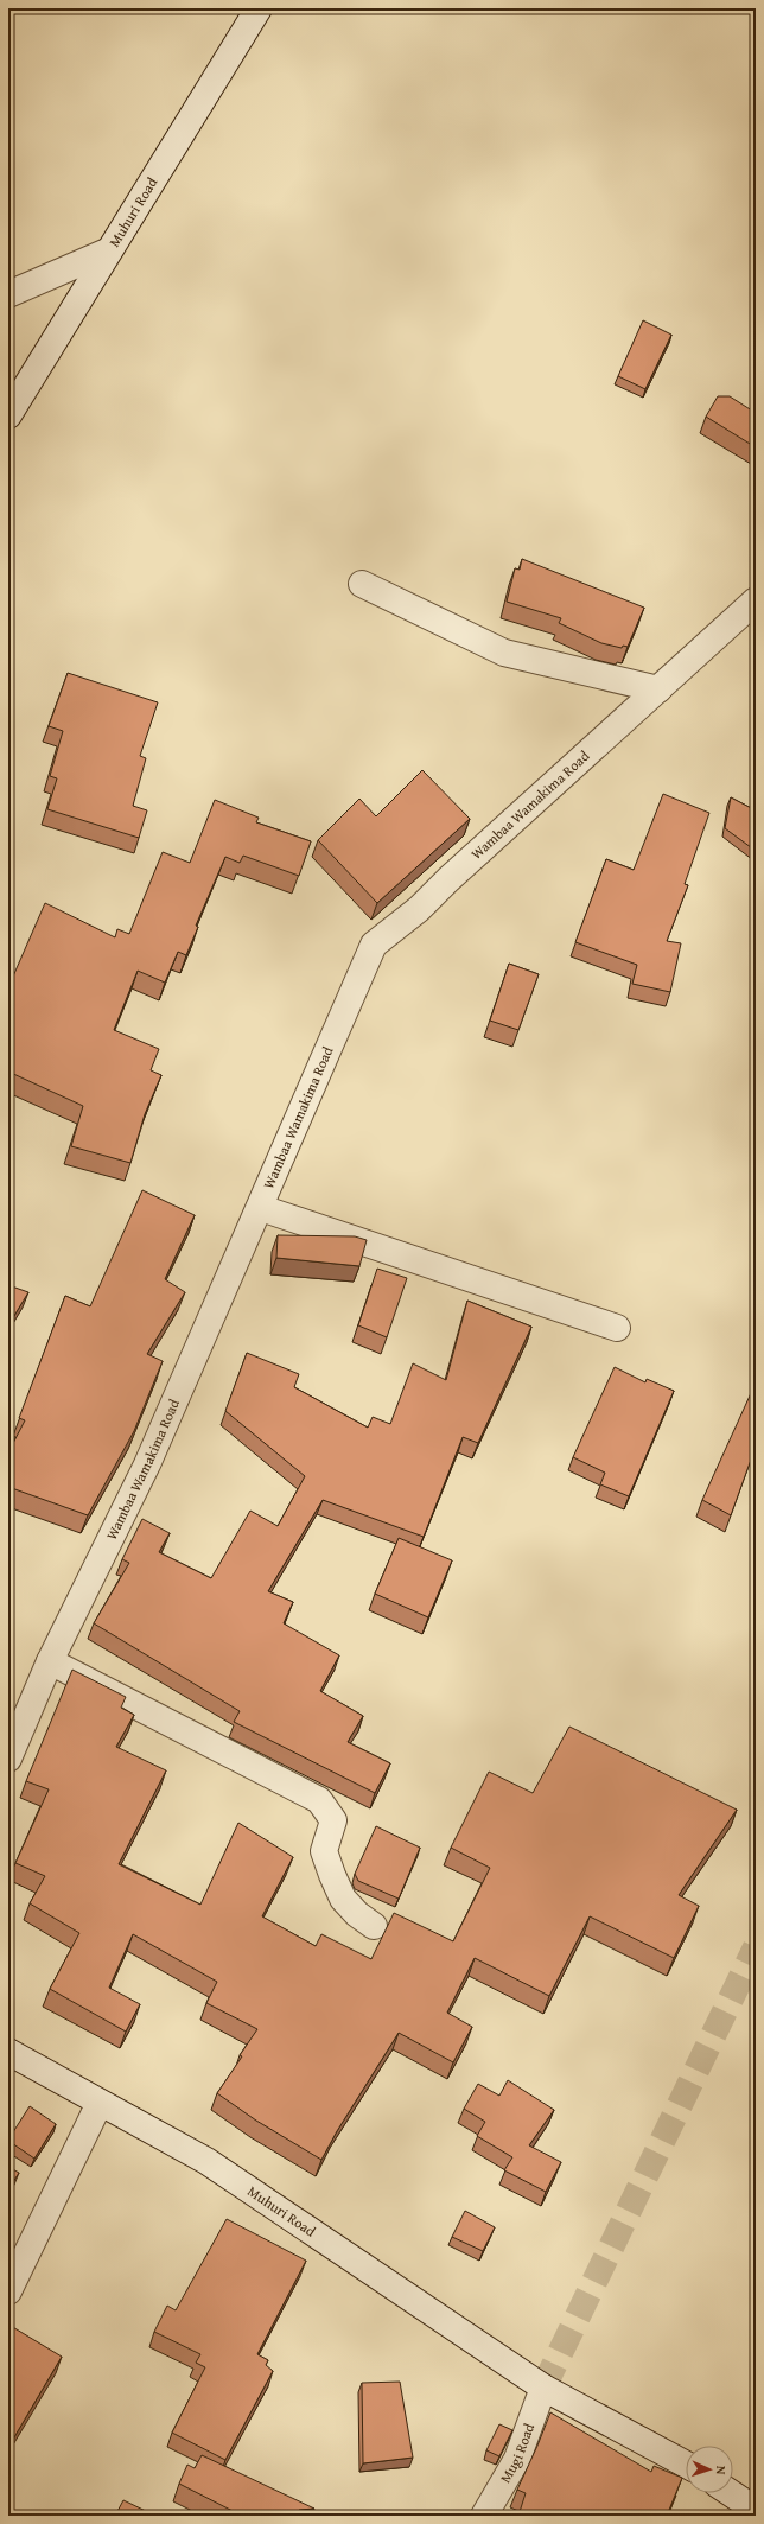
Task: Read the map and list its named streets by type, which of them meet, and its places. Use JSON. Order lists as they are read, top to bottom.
{
  "streets": {
    "street": ["Muhuri Road", "Wambaa Wamakima Road", "Mugi Road"]
  },
  "crossings": [
    ["Muhuri Road", "Mugi Road"]
  ],
  "north": "right"
}
